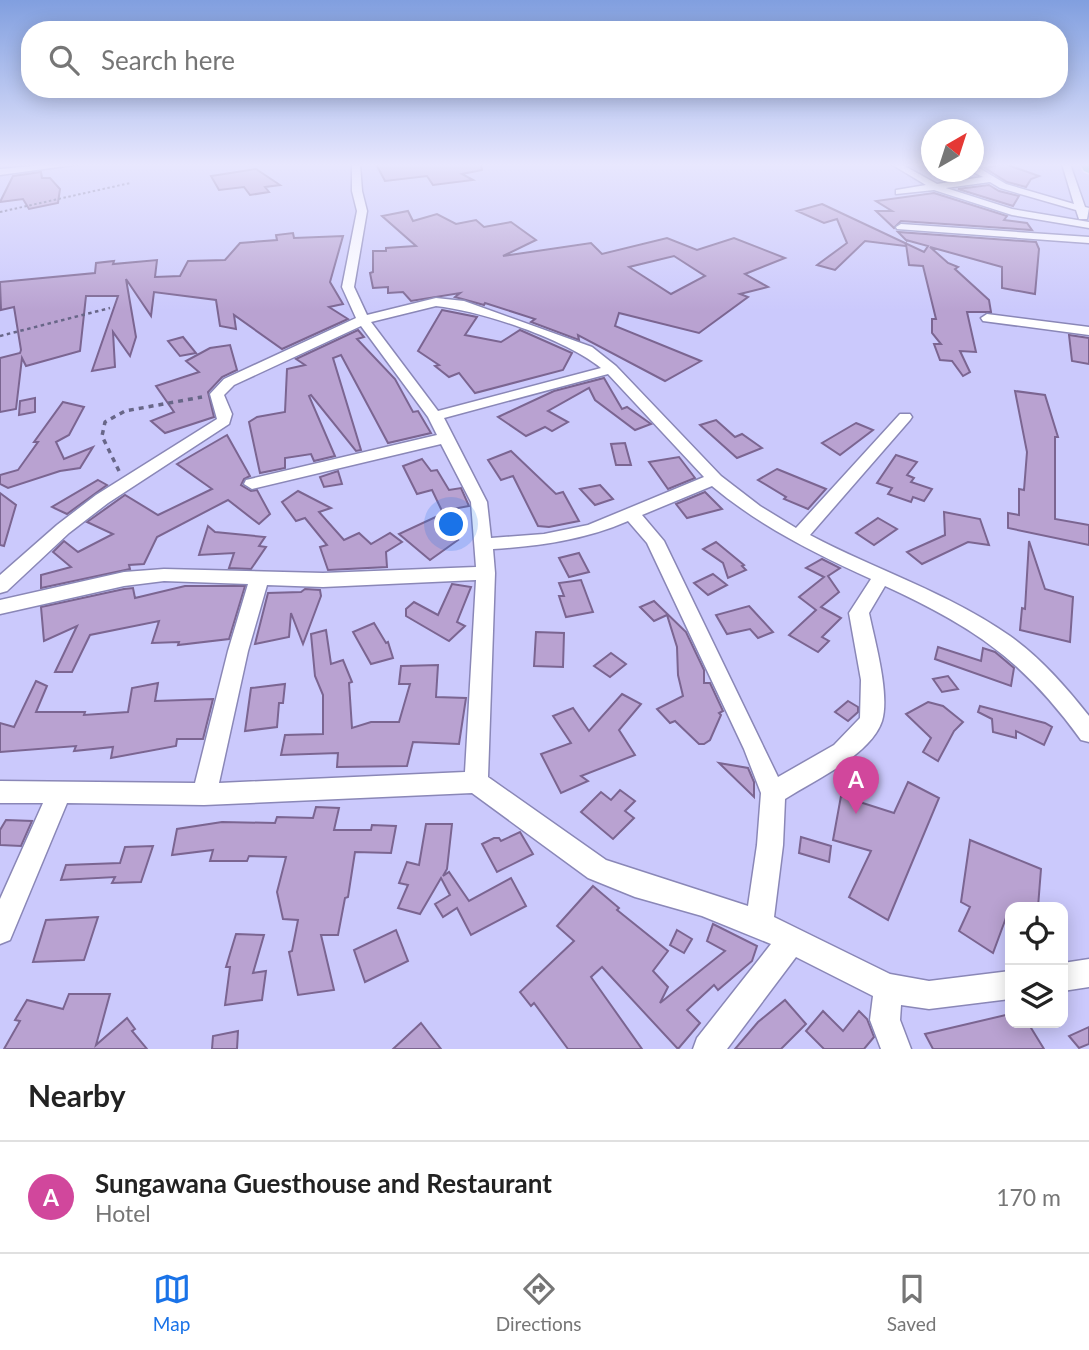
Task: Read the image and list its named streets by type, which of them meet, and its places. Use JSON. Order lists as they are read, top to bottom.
{
  "north": "top right",
  "page": {
    "search": "Search here",
    "pins": "A",
    "heading": "Nearby",
    "list": [
      {
        "mark": "A",
        "name": "Sungawana Guesthouse and Restaurant",
        "note": "Hotel",
        "value": "170 m"
      }
    ],
    "nav": ["Map", "Directions", "Saved"]
  }
}
